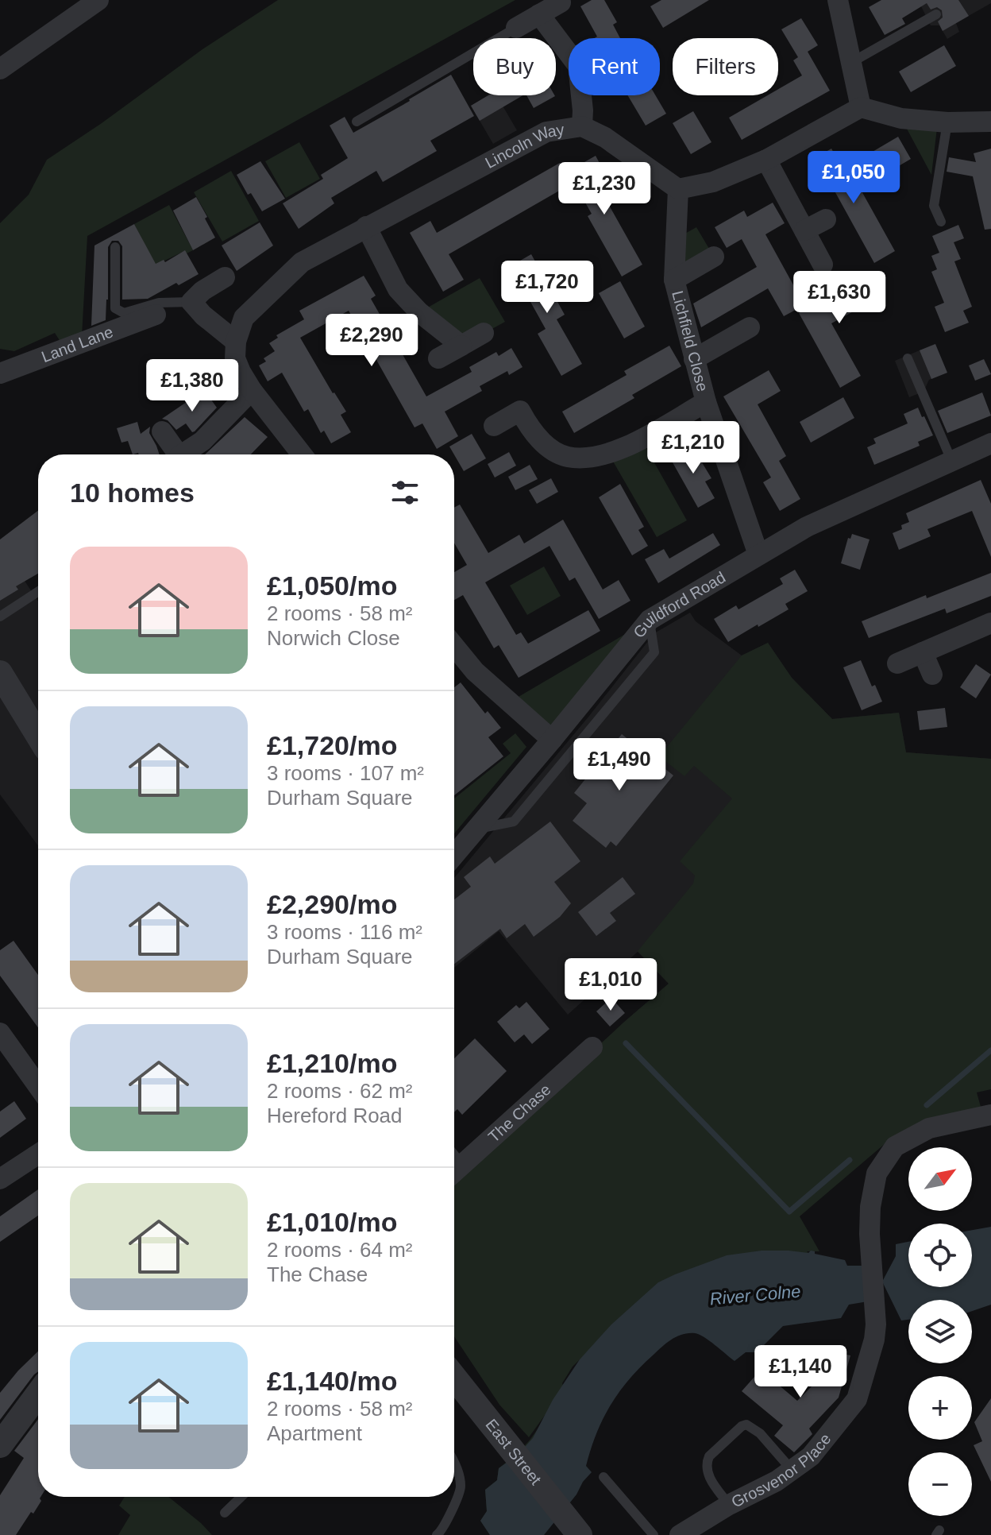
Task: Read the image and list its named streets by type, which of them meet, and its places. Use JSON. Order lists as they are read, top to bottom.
{
  "streets": {
    "street": [
      "Lincoln Way",
      "Lichfield Close",
      "Land Lane",
      "Guildford Road",
      "The Chase",
      "East Street",
      "Grosvenor Place"
    ]
  },
  "crossings": [
    ["Lincoln Way", "Lichfield Close"],
    ["Lichfield Close", "Guildford Road"]
  ],
  "water": ["River Colne"],
  "north": "top right",
  "page": {
    "chip": ["Buy", "Rent", "Filters"],
    "price": [
      "£1,050",
      "£1,230",
      "£1,720",
      "£1,630",
      "£2,290",
      "£1,380",
      "£1,210",
      "£1,490",
      "£1,010",
      "£1,140"
    ],
    "heading": "10 homes",
    "list": [
      {
        "name": "£1,050/mo",
        "note": "2 rooms · 58 m² · Norwich Close"
      },
      {
        "name": "£1,720/mo",
        "note": "3 rooms · 107 m² · Durham Square"
      },
      {
        "name": "£2,290/mo",
        "note": "3 rooms · 116 m² · Durham Square"
      },
      {
        "name": "£1,210/mo",
        "note": "2 rooms · 62 m² · Hereford Road"
      },
      {
        "name": "£1,010/mo",
        "note": "2 rooms · 64 m² · The Chase"
      },
      {
        "name": "£1,140/mo",
        "note": "2 rooms · 58 m² · Apartment"
      }
    ],
    "map_buttons": ["+", "−"]
  }
}
